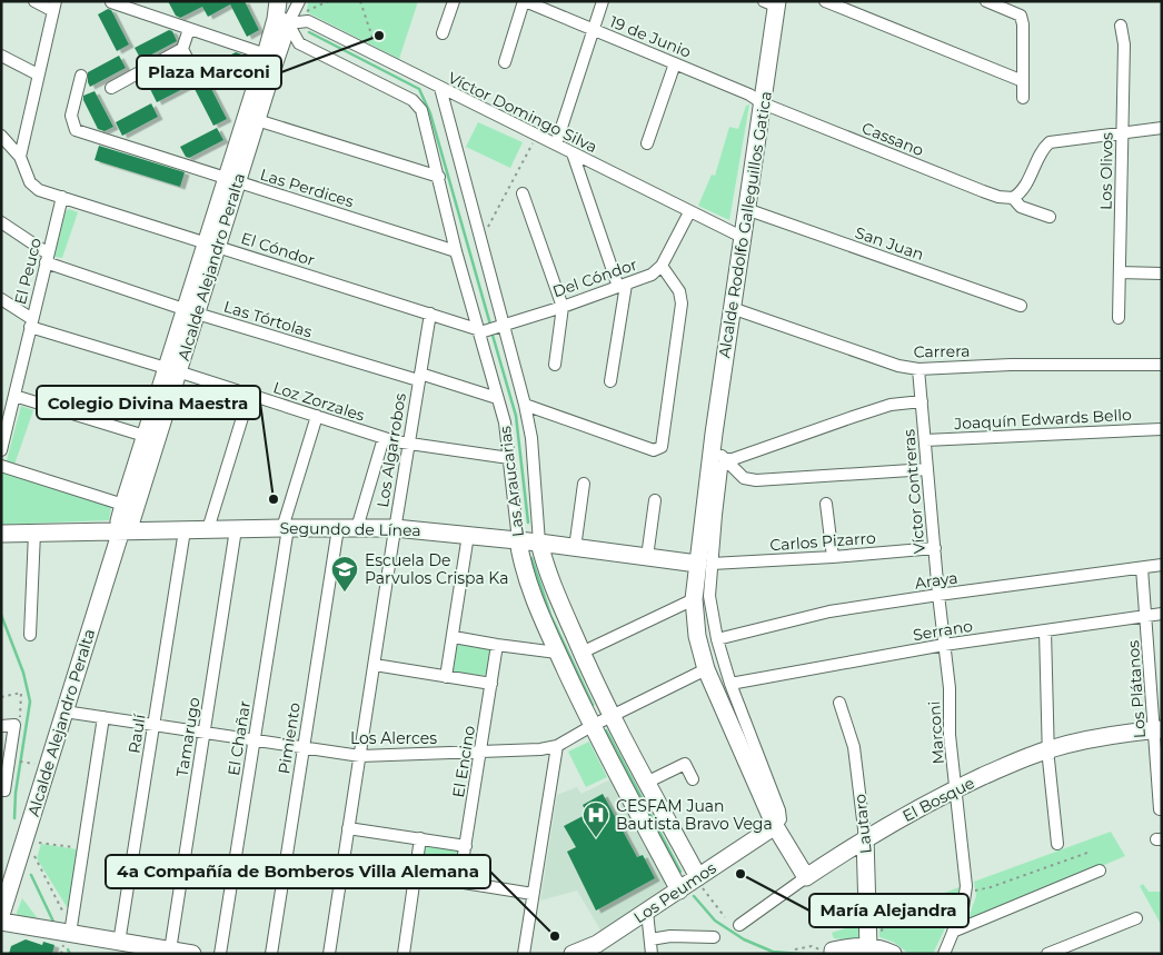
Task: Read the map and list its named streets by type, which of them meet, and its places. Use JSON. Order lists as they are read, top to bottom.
{
  "streets": {
    "street": [
      "19 de Junio",
      "Víctor Domingo Silva",
      "Cassano",
      "Los Olivos",
      "Las Perdices",
      "Alcalde Rodolfo Galleguillos Gatica",
      "San Juan",
      "El Cóndor",
      "Alcalde Alejandro Peralta",
      "El Peuco",
      "Del Cóndor",
      "Las Tórtolas",
      "Carrera",
      "Loz Zorzales",
      "Joaquín Edwards Bello",
      "Los Algarrobos",
      "Las Araucarias",
      "Víctor Contreras",
      "Segundo de Línea",
      "Carlos Pizarro",
      "Araya",
      "Serrano",
      "Los Plátanos",
      "Marconi",
      "Raulí",
      "Tamarugo",
      "El Chañar",
      "Pimiento",
      "Los Alerces",
      "El Encino",
      "El Bosque",
      "Lautaro",
      "Los Peumos"
    ]
  },
  "crossings": [
    ["19 de Junio", "Cassano"],
    ["19 de Junio", "Alcalde Rodolfo Galleguillos Gatica"],
    ["Víctor Domingo Silva", "Alcalde Rodolfo Galleguillos Gatica"],
    ["Víctor Domingo Silva", "Alcalde Alejandro Peralta"],
    ["Víctor Domingo Silva", "Del Cóndor"],
    ["Víctor Domingo Silva", "Las Araucarias"],
    ["Cassano", "Alcalde Rodolfo Galleguillos Gatica"],
    ["Las Perdices", "Alcalde Alejandro Peralta"],
    ["Las Perdices", "Las Araucarias"],
    ["Alcalde Rodolfo Galleguillos Gatica", "San Juan"],
    ["Alcalde Rodolfo Galleguillos Gatica", "Carrera"],
    ["Alcalde Rodolfo Galleguillos Gatica", "Segundo de Línea"],
    ["Alcalde Rodolfo Galleguillos Gatica", "Carlos Pizarro"],
    ["Alcalde Rodolfo Galleguillos Gatica", "Araya"],
    ["Alcalde Rodolfo Galleguillos Gatica", "Serrano"],
    ["Alcalde Rodolfo Galleguillos Gatica", "Los Alerces"],
    ["Alcalde Rodolfo Galleguillos Gatica", "El Bosque"],
    ["Alcalde Rodolfo Galleguillos Gatica", "Los Peumos"],
    ["El Cóndor", "Alcalde Alejandro Peralta"],
    ["El Cóndor", "El Peuco"],
    ["El Cóndor", "Del Cóndor"],
    ["El Cóndor", "Los Algarrobos"],
    ["El Cóndor", "Las Araucarias"],
    ["Alcalde Alejandro Peralta", "Las Tórtolas"],
    ["Alcalde Alejandro Peralta", "Loz Zorzales"],
    ["Alcalde Alejandro Peralta", "Las Araucarias"],
    ["Alcalde Alejandro Peralta", "Segundo de Línea"],
    ["Alcalde Alejandro Peralta", "Los Alerces"],
    ["El Peuco", "Las Tórtolas"],
    ["El Peuco", "Loz Zorzales"],
    ["Del Cóndor", "Las Araucarias"],
    ["Las Tórtolas", "Los Algarrobos"],
    ["Las Tórtolas", "Las Araucarias"],
    ["Carrera", "Víctor Contreras"],
    ["Loz Zorzales", "Los Algarrobos"],
    ["Loz Zorzales", "Las Araucarias"],
    ["Loz Zorzales", "El Chañar"],
    ["Joaquín Edwards Bello", "Víctor Contreras"],
    ["Los Algarrobos", "Segundo de Línea"],
    ["Los Algarrobos", "Los Alerces"],
    ["Las Araucarias", "Segundo de Línea"],
    ["Las Araucarias", "Los Alerces"],
    ["Las Araucarias", "Los Peumos"],
    ["Víctor Contreras", "Carlos Pizarro"],
    ["Víctor Contreras", "Araya"],
    ["Víctor Contreras", "Serrano"],
    ["Víctor Contreras", "Marconi"],
    ["Segundo de Línea", "Carlos Pizarro"],
    ["Segundo de Línea", "Raulí"],
    ["Segundo de Línea", "Tamarugo"],
    ["Segundo de Línea", "El Chañar"],
    ["Segundo de Línea", "Pimiento"],
    ["Araya", "Los Plátanos"],
    ["Serrano", "Los Plátanos"],
    ["Serrano", "Marconi"],
    ["Los Plátanos", "El Bosque"],
    ["Marconi", "El Bosque"],
    ["Raulí", "Los Alerces"],
    ["Tamarugo", "Los Alerces"],
    ["El Chañar", "Los Alerces"],
    ["Pimiento", "Los Alerces"],
    ["Los Alerces", "El Encino"],
    ["El Bosque", "Lautaro"]
  ],
  "places": {
    "other": [
      "Plaza Marconi",
      "Colegio Divina Maestra",
      "María Alejandra",
      "4a Compañía de Bomberos Villa Alemana"
    ],
    "school or university": ["Escuela De Parvulos Crispa Ka"],
    "hospital": ["CESFAM Juan Bautista Bravo Vega"]
  }
}
